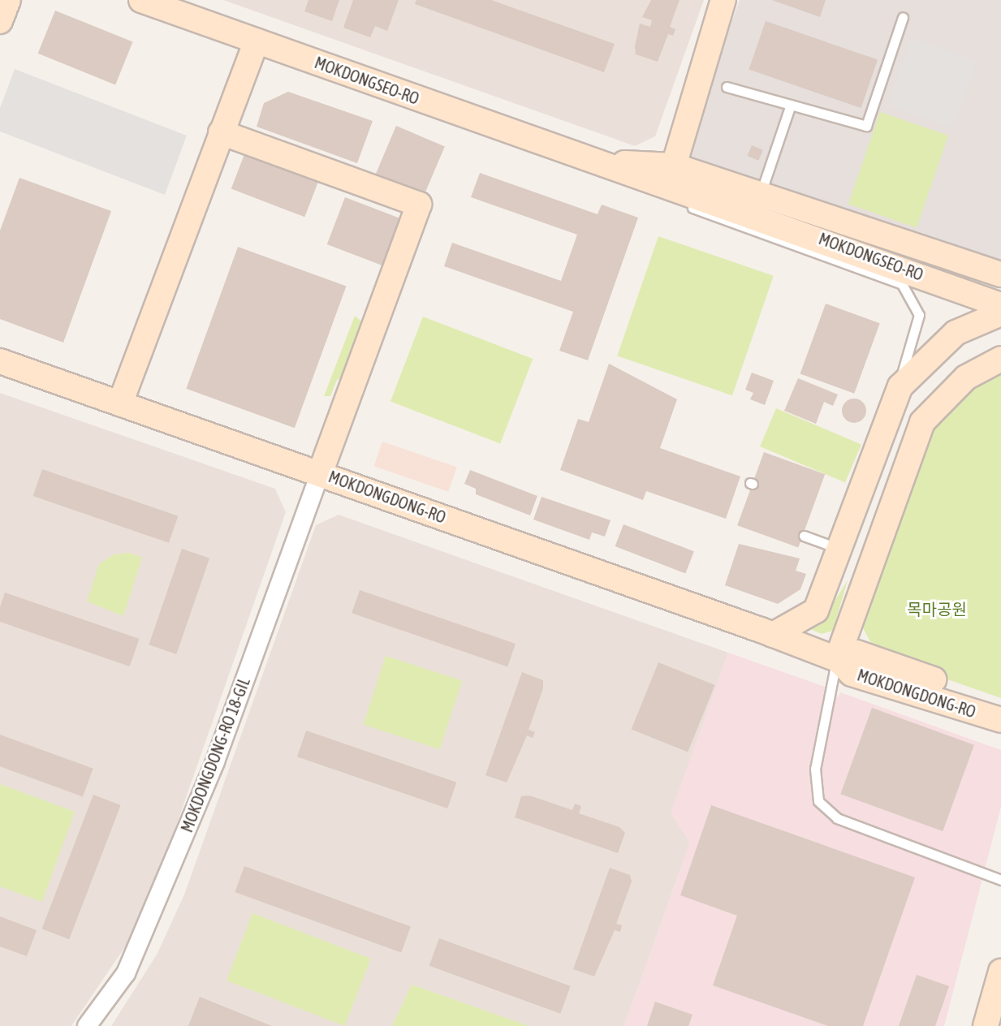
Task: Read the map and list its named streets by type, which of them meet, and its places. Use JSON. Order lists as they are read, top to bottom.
{
  "streets": {
    "main road": ["MOKDONGSEO-RO", "MOKDONGDONG-RO"],
    "street": ["MOKDONGDONG-RO 18-GIL"]
  },
  "crossings": [
    ["MOKDONGDONG-RO", "MOKDONGDONG-RO 18-GIL"]
  ],
  "parks": ["목마공원"]
}
